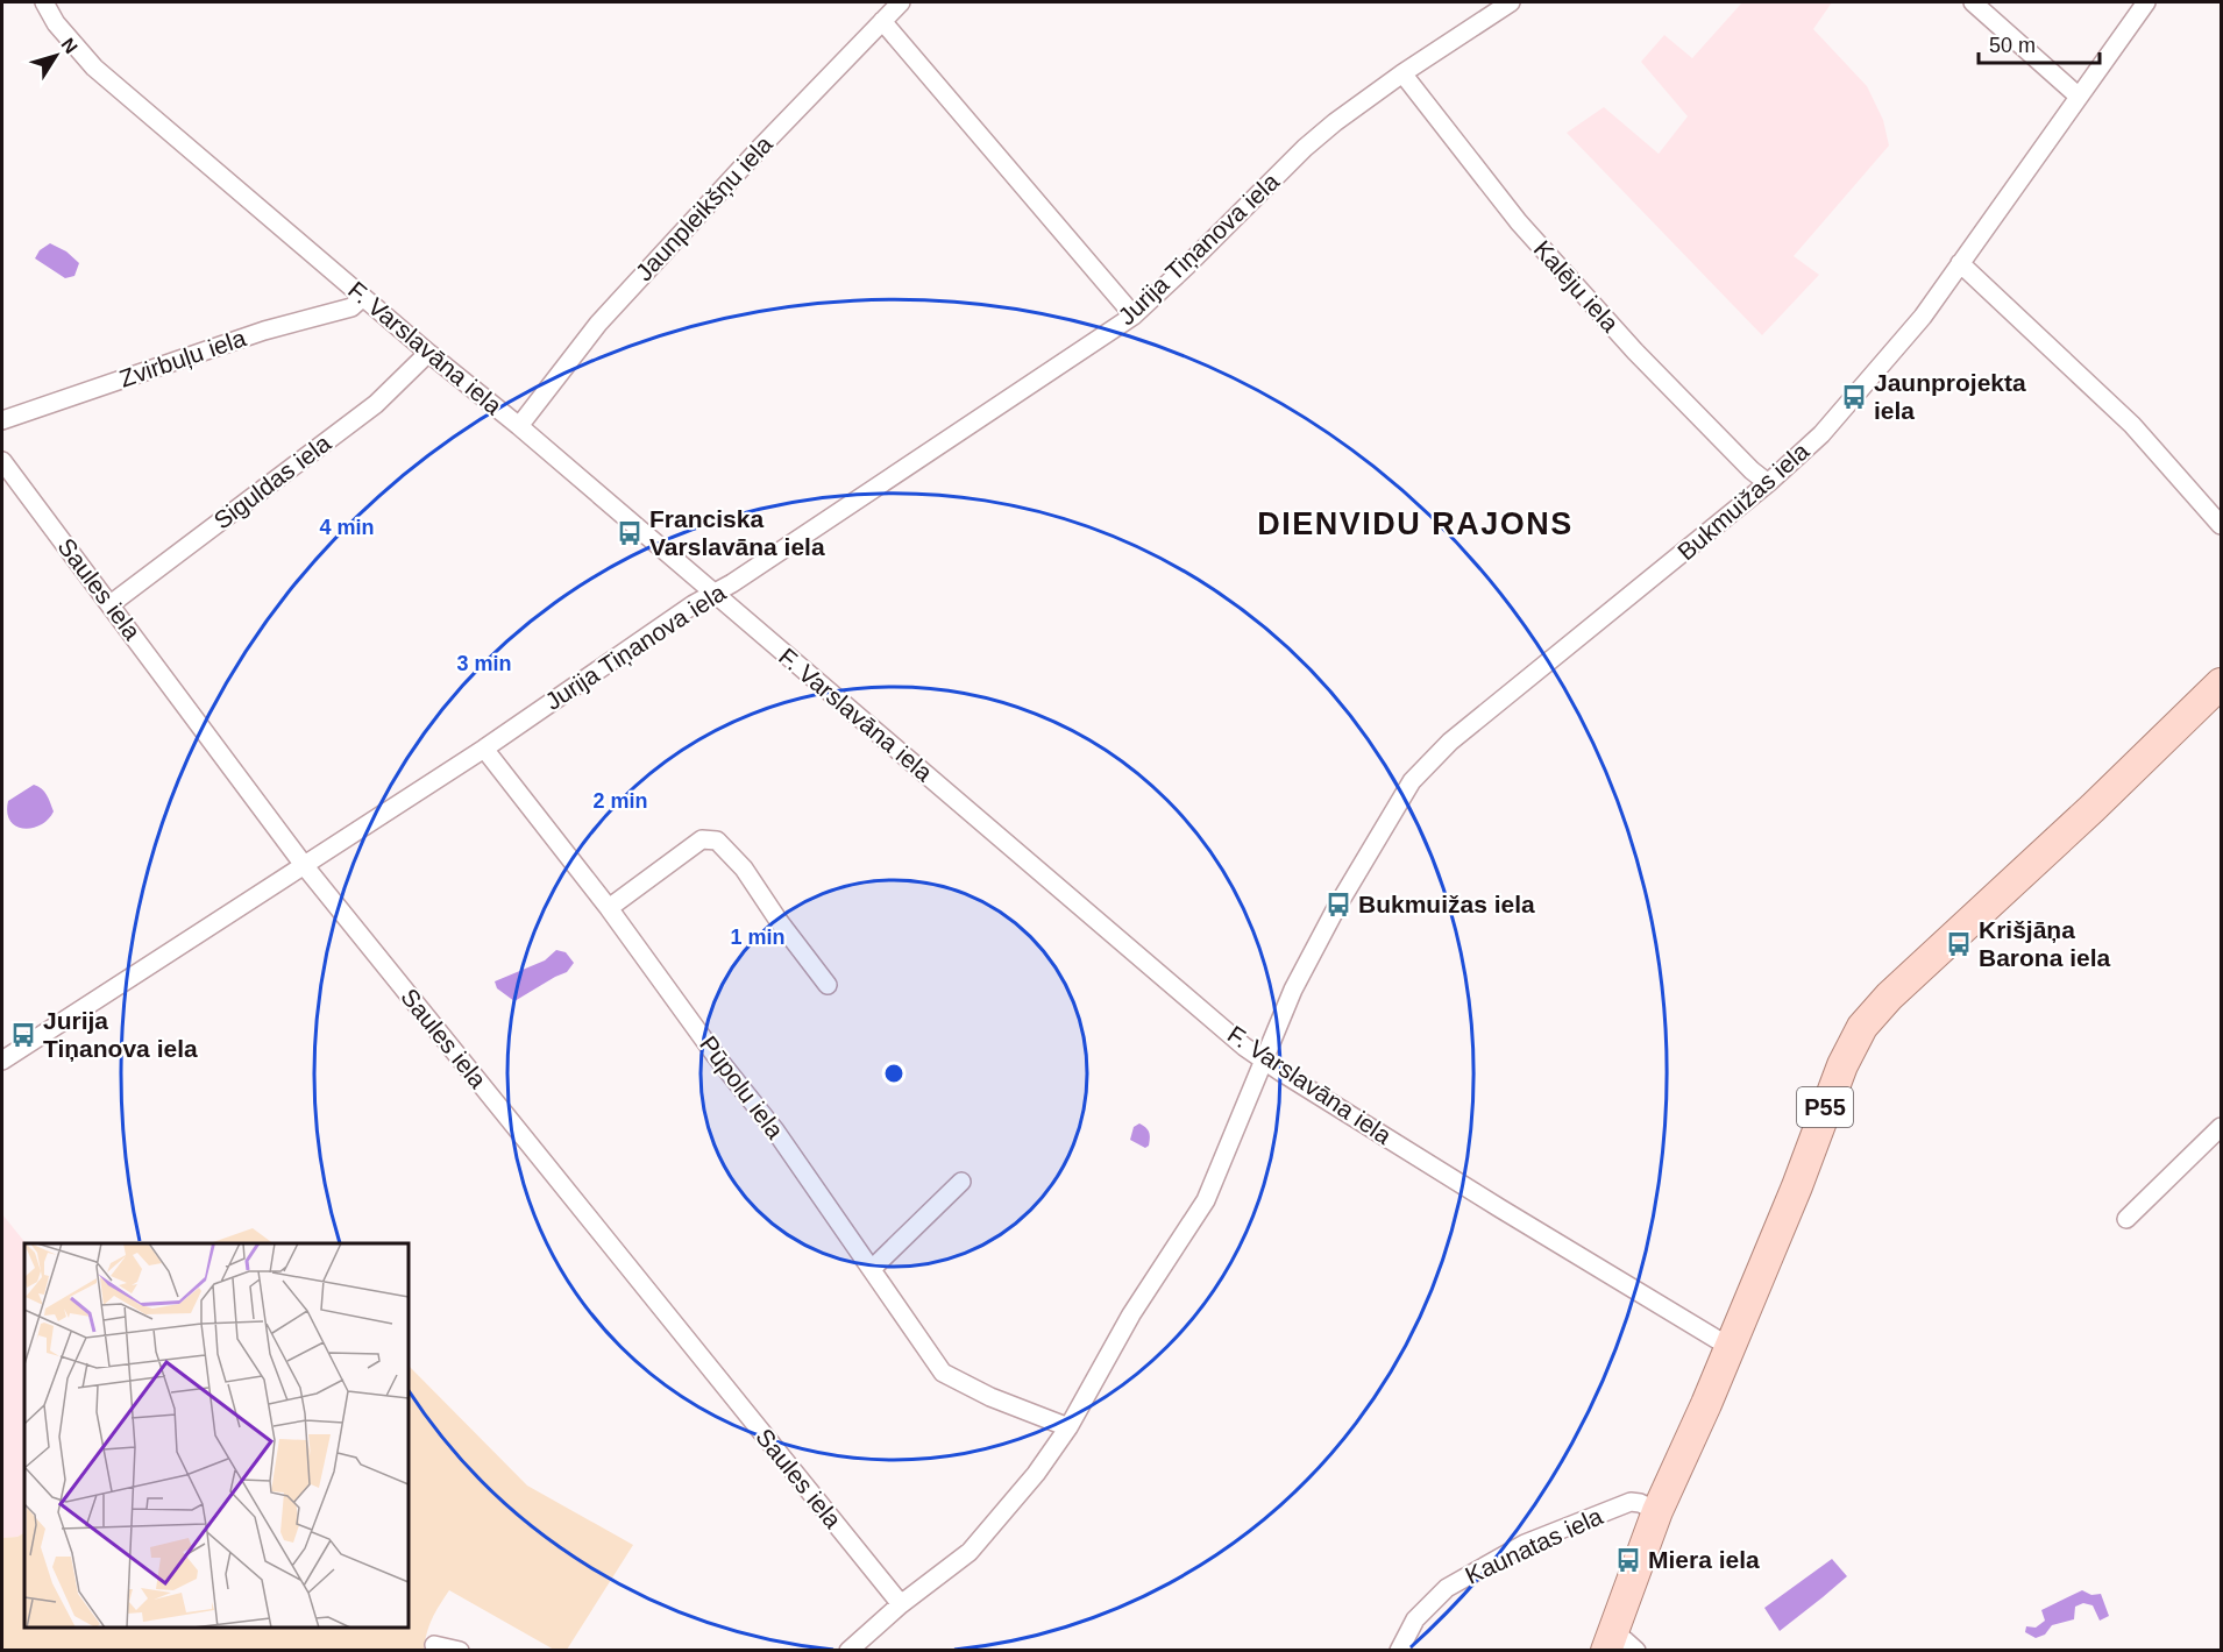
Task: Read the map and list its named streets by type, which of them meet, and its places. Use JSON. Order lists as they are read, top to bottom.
{
  "streets": {
    "main road": ["P55"],
    "street": [
      "Jaunpleikšņu iela",
      "Jurija Tiņanova iela",
      "Kalēju iela",
      "F. Varslavāna iela",
      "Zvirbuļu iela",
      "Siguldas iela",
      "Bukmuižas iela",
      "Saules iela",
      "Pūpolu iela",
      "Kaunatas iela"
    ]
  },
  "crossings": [
    ["Jaunpleikšņu iela", "F. Varslavāna iela"],
    ["Jurija Tiņanova iela", "Kalēju iela"],
    ["Jurija Tiņanova iela", "F. Varslavāna iela"],
    ["Jurija Tiņanova iela", "Saules iela"],
    ["Jurija Tiņanova iela", "Pūpolu iela"],
    ["Kalēju iela", "Bukmuižas iela"],
    ["F. Varslavāna iela", "Zvirbuļu iela"],
    ["F. Varslavāna iela", "Siguldas iela"],
    ["F. Varslavāna iela", "Bukmuižas iela"],
    ["F. Varslavāna iela", "P55"],
    ["Siguldas iela", "Saules iela"],
    ["Bukmuižas iela", "Saules iela"],
    ["Bukmuižas iela", "Pūpolu iela"],
    ["P55", "Kaunatas iela"]
  ],
  "districts": ["DIENVIDU RAJONS"],
  "places": {
    "bus stop": [
      "Jaunprojekta iela",
      "Franciska Varslavāna iela",
      "Bukmuižas iela",
      "Krišjāņa Barona iela",
      "Jurija Tiņanova iela",
      "Miera iela"
    ]
  },
  "scale_bar": "50 m",
  "north": "top right",
  "rings": [
    "4 min",
    "3 min",
    "2 min",
    "1 min"
  ]
}
